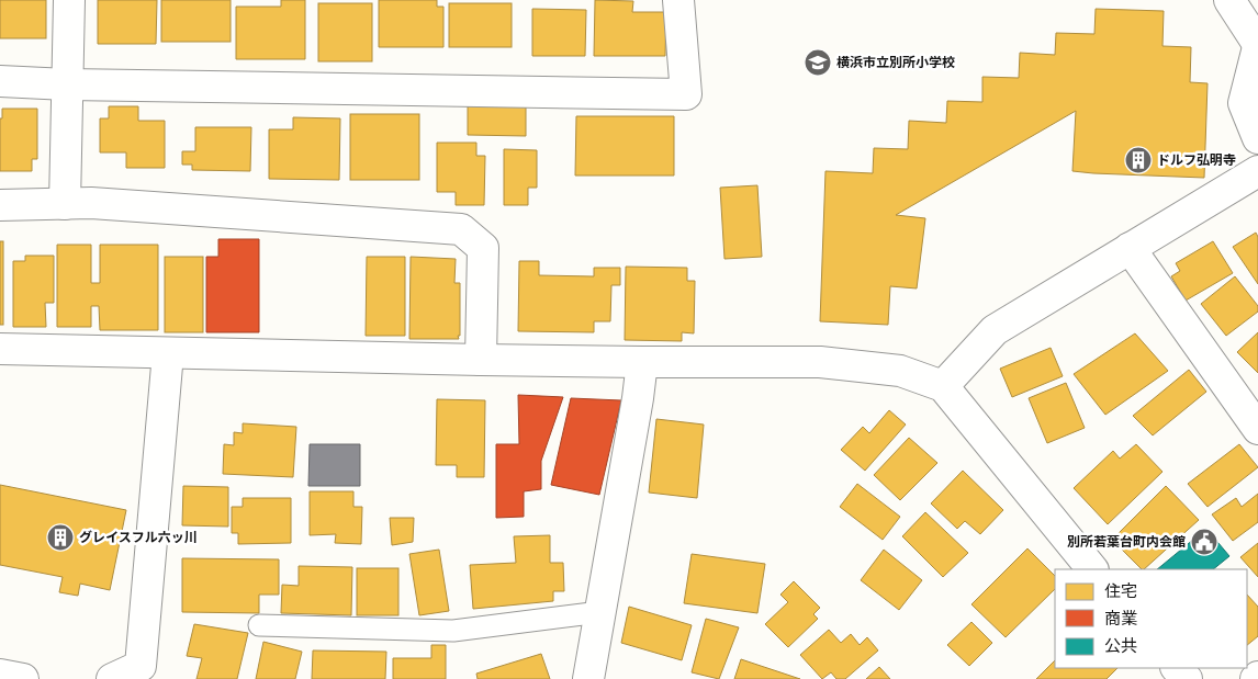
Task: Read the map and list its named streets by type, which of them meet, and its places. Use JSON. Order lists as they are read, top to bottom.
{
  "places": {
    "school or university": ["横浜市立別所小学校"],
    "building": ["ドルフ弘明寺", "グレイスフル六ッ川"],
    "public building": ["別所若葉台町内会館"]
  },
  "legend": ["住宅", "商業", "公共"]
}
